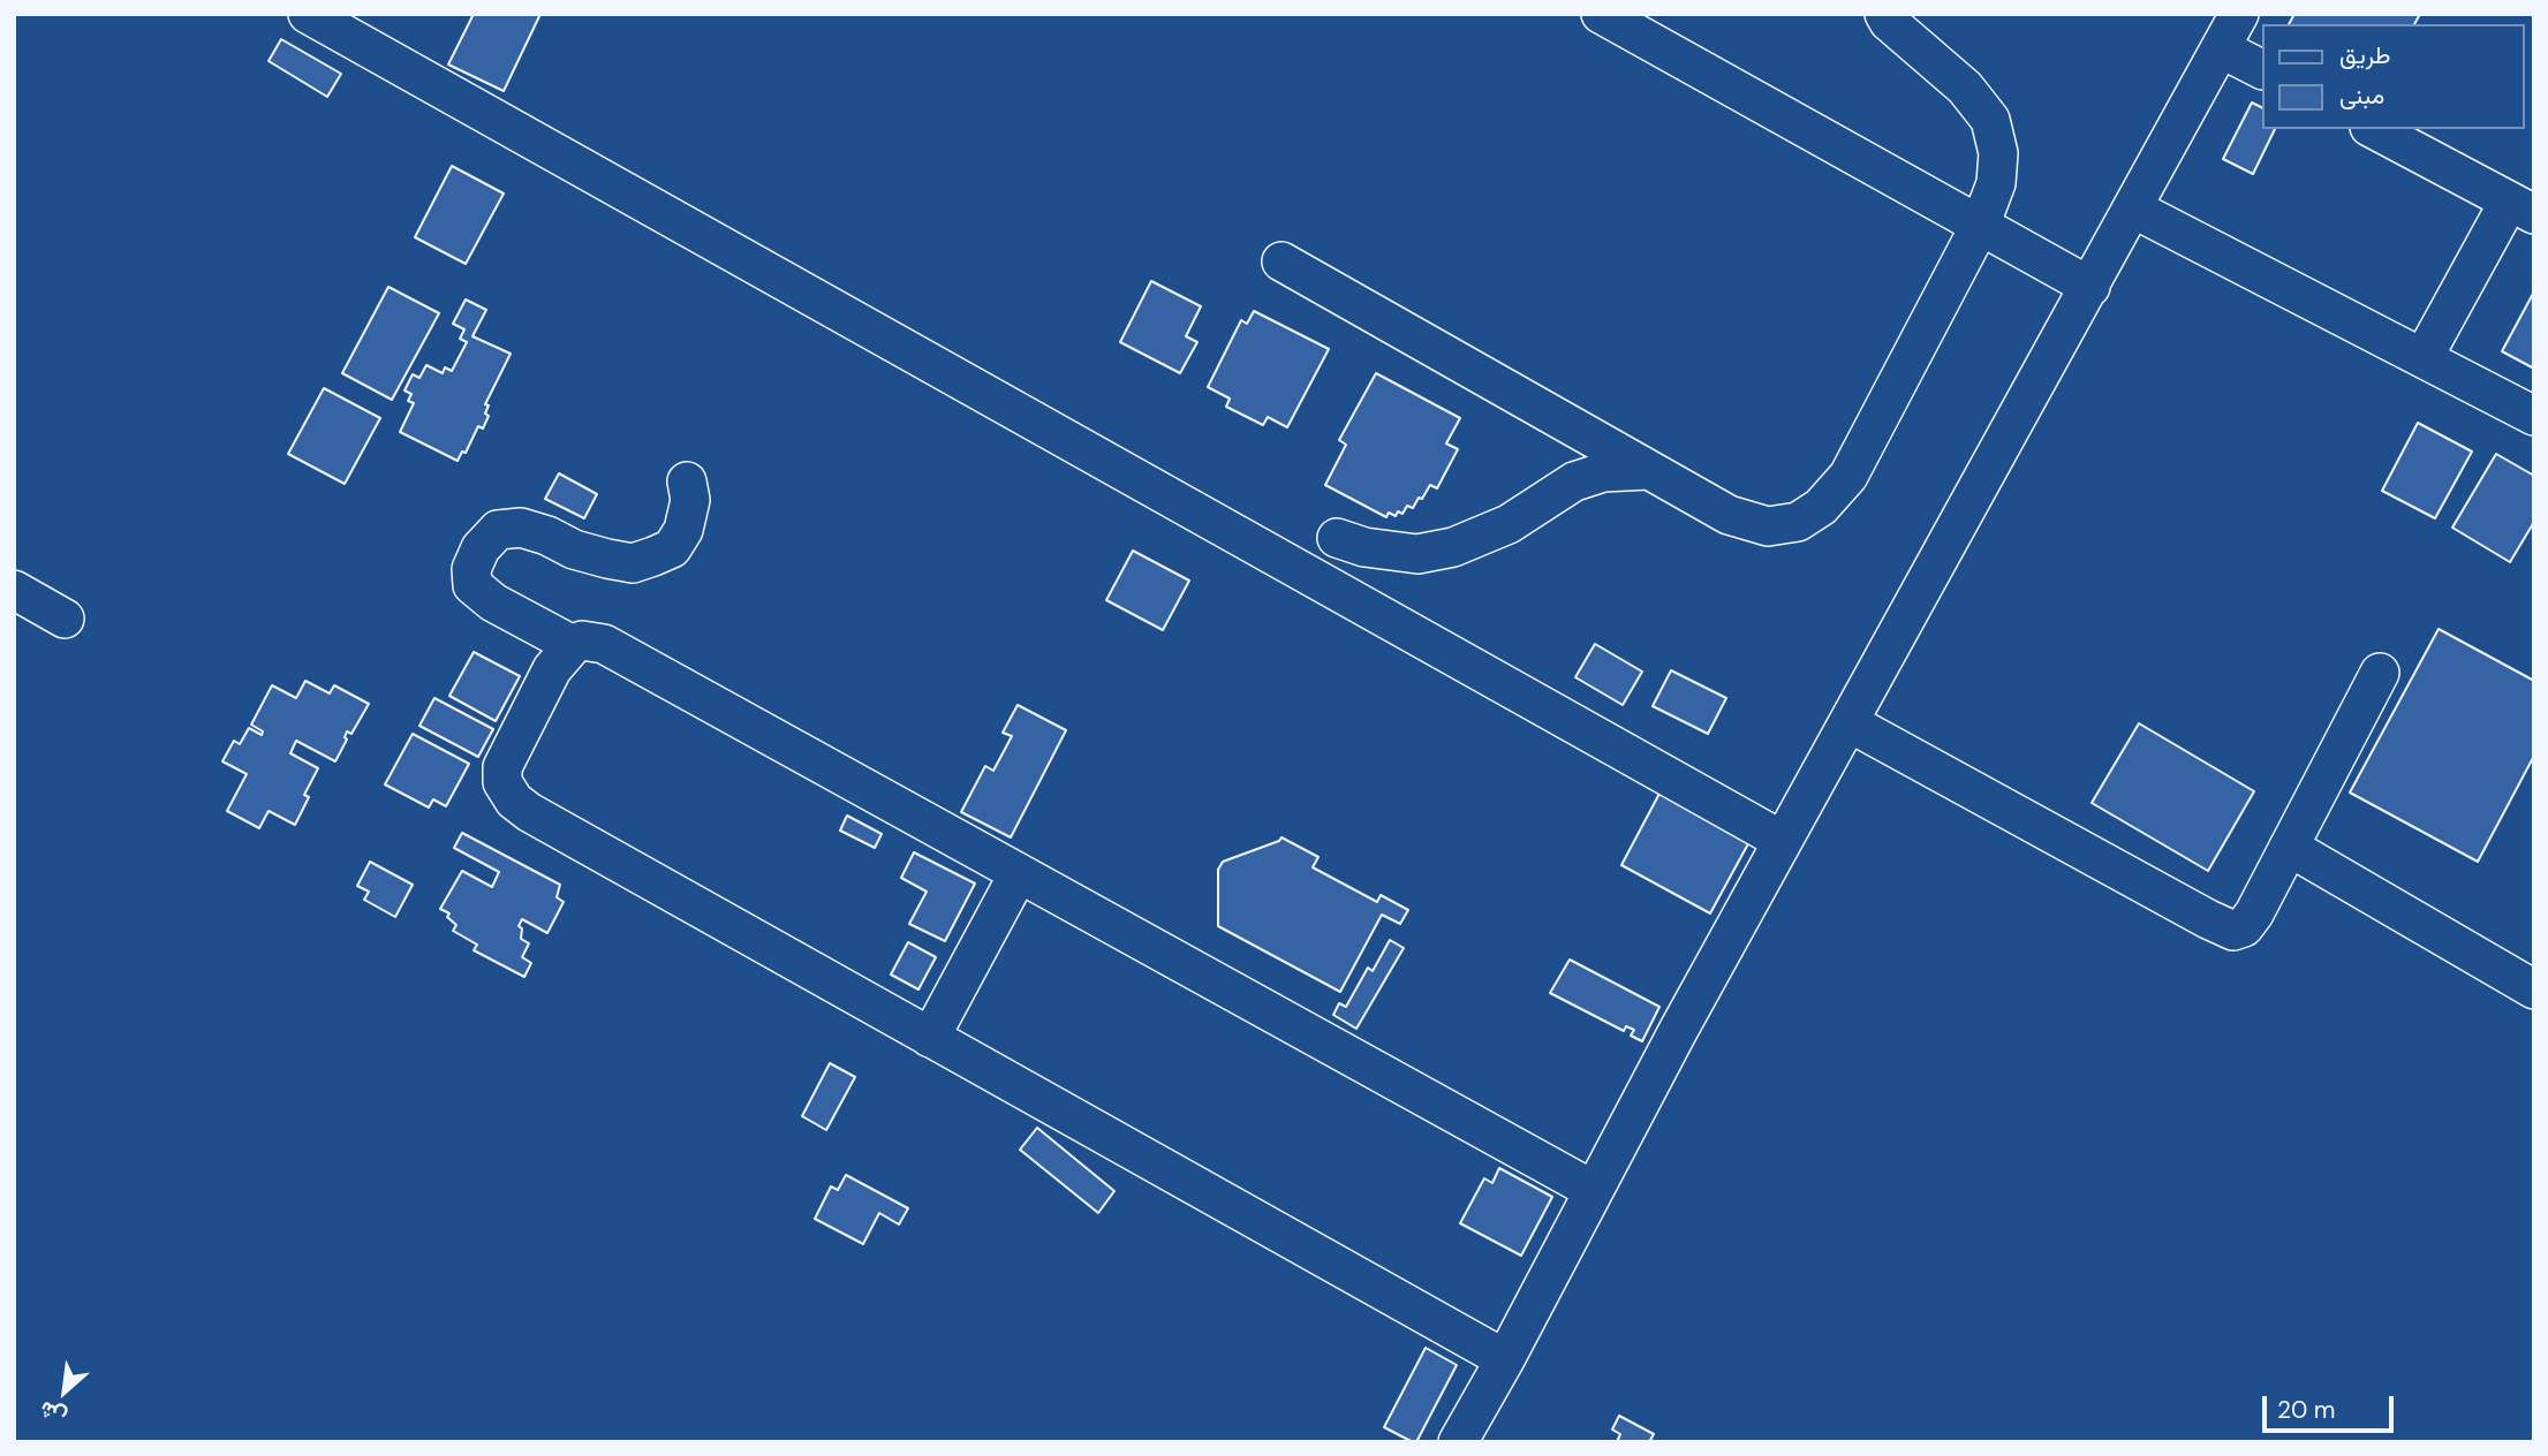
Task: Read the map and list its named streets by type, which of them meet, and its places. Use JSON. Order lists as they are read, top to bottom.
{
  "legend": ["طريق", "مبنى"],
  "scale_bar": "20 m",
  "north": "bottom left"
}
